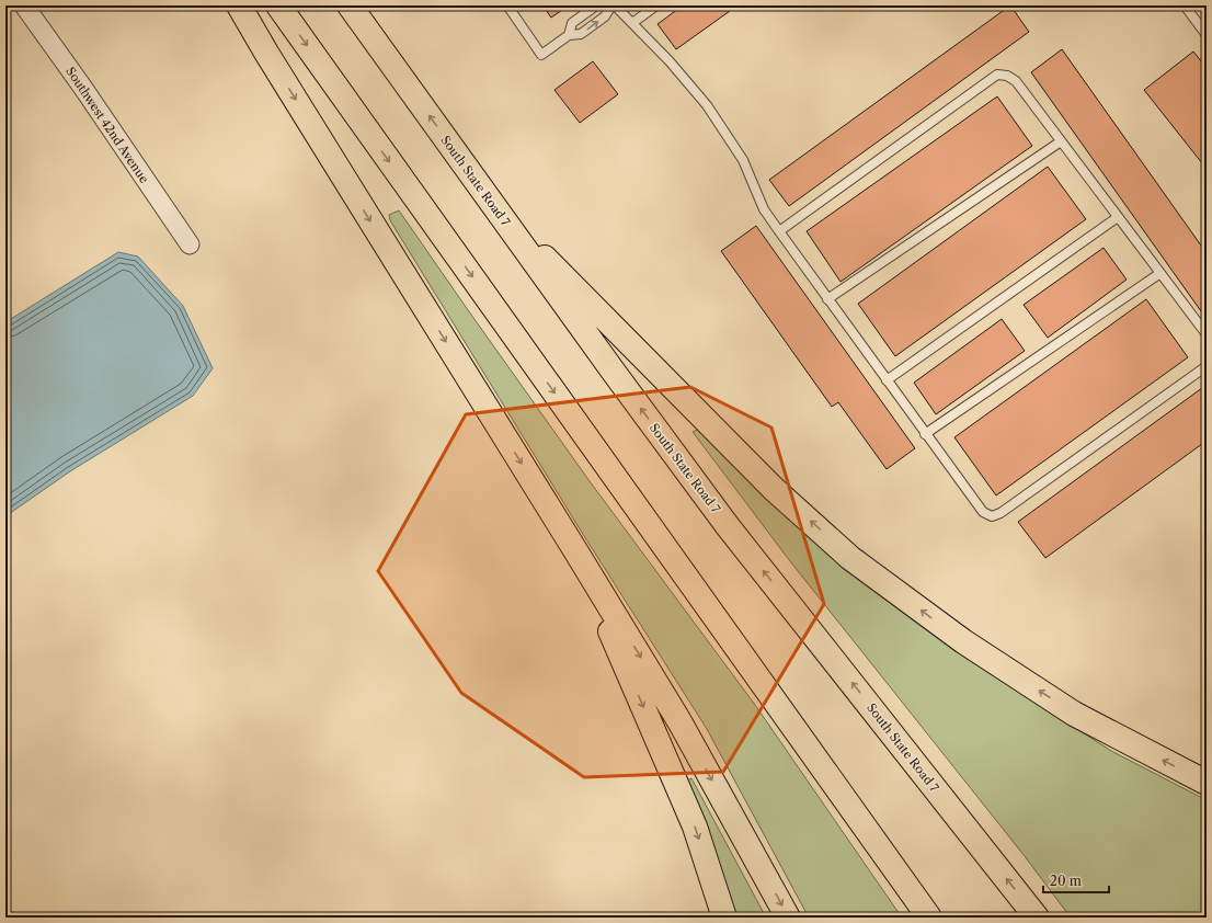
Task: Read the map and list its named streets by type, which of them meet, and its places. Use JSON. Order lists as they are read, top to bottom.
{
  "streets": {
    "main road": ["South State Road 7"],
    "street": ["Southwest 42nd Avenue"]
  },
  "scale_bar": "20 m"
}
